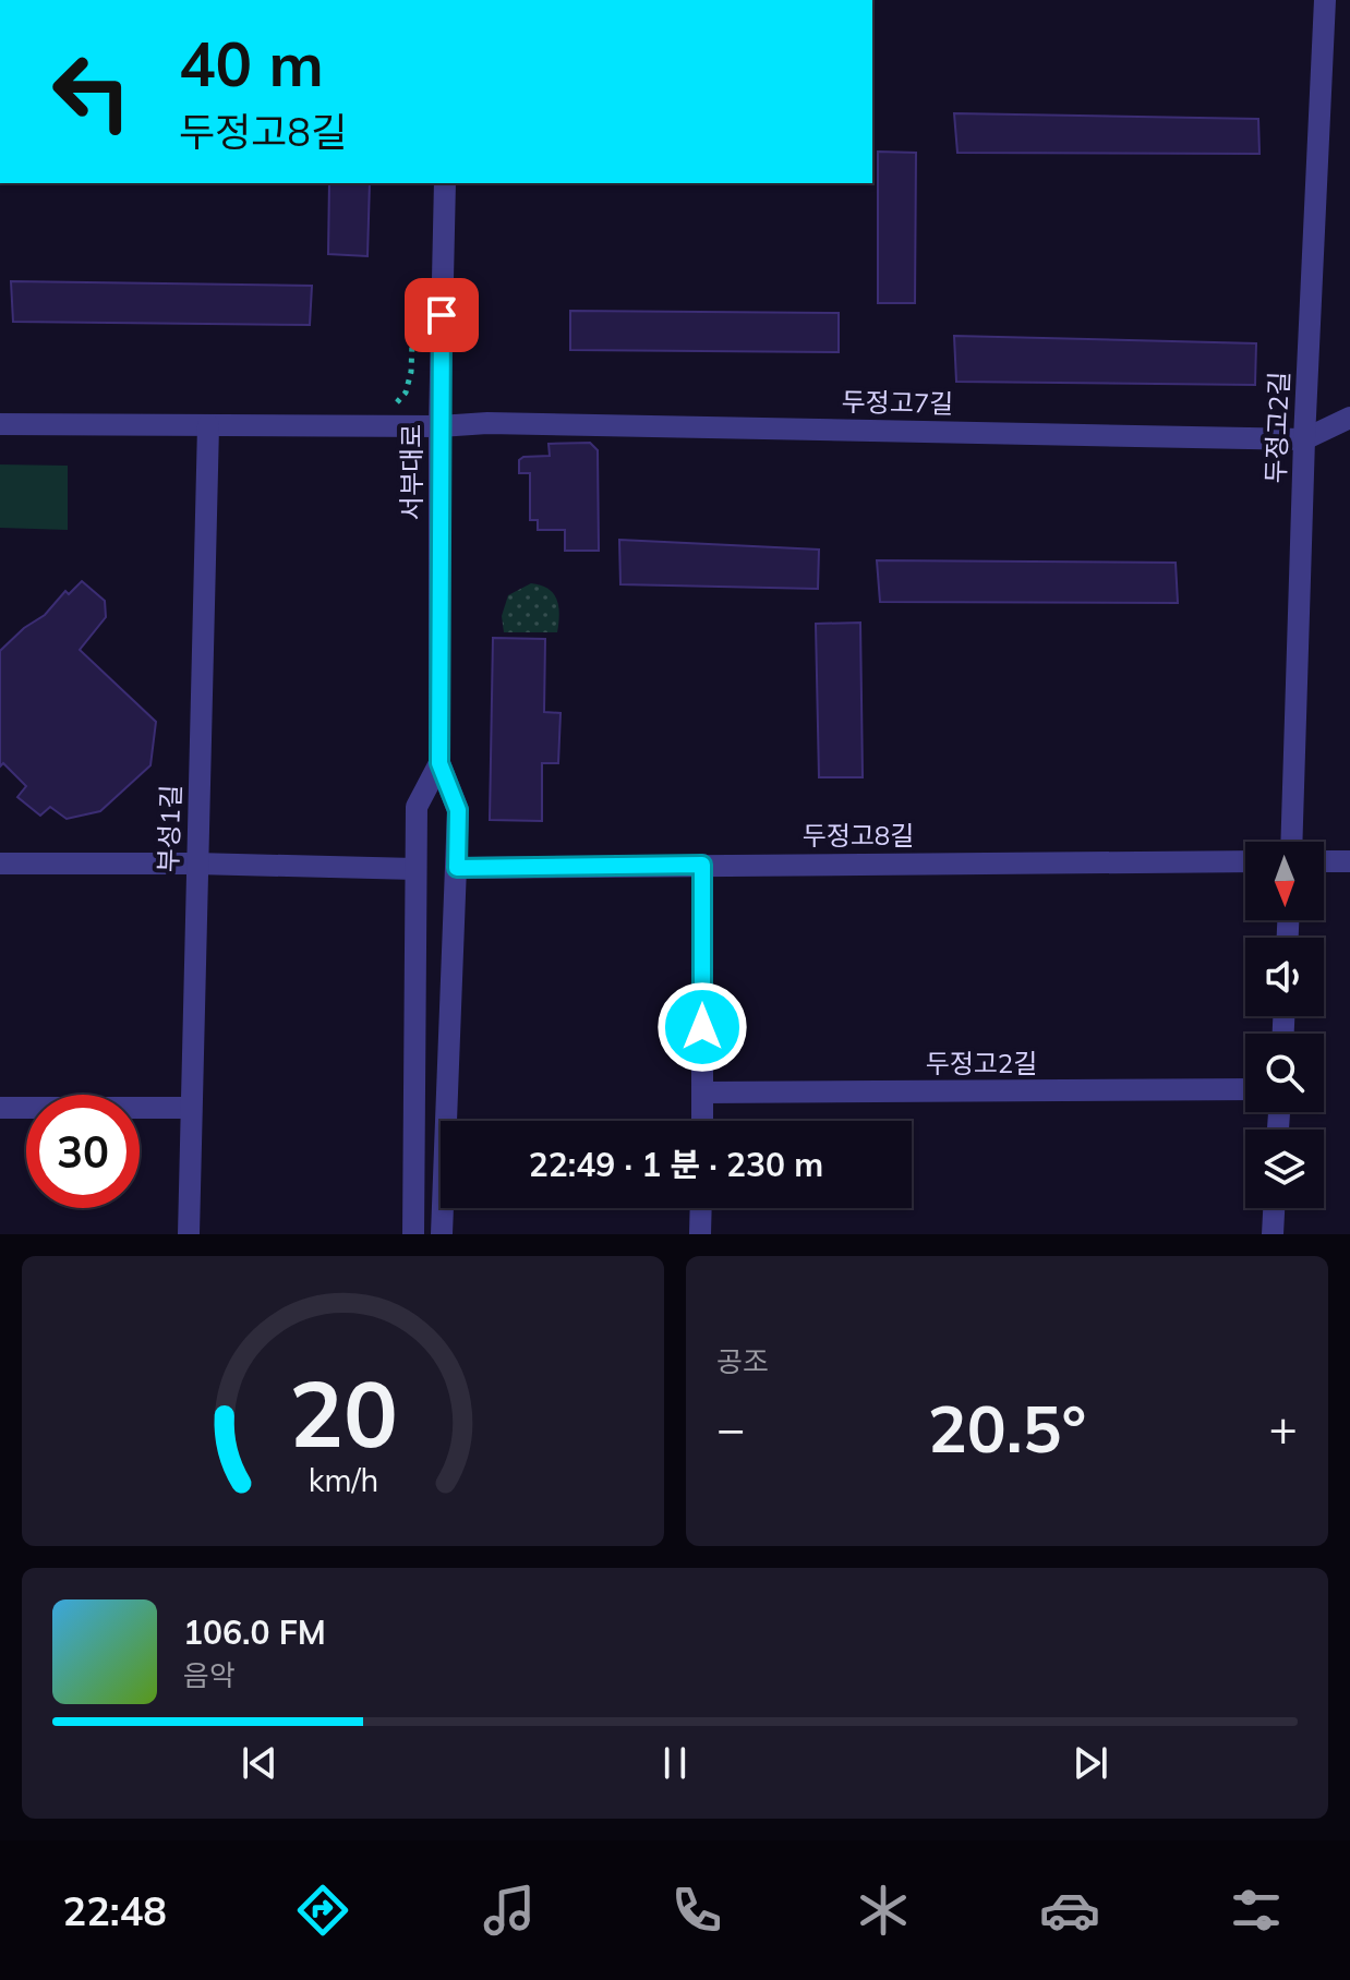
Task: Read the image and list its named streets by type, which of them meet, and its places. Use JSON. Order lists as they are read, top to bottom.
{
  "streets": {
    "street": [
      "두정고7길",
      "두정고2길",
      "서부대로",
      "부성1길",
      "두정고8길"
    ]
  },
  "crossings": [
    ["두정고7길", "두정고2길"],
    ["두정고7길", "서부대로"],
    ["두정고7길", "부성1길"],
    ["서부대로", "두정고8길"]
  ],
  "north": "bottom",
  "page": {
    "turn": ["40 m", "두정고8길"],
    "limit": "30",
    "trip": "22:49 · 1 분 · 230 m",
    "tile": "공조",
    "heat": ["−", "20.5°", "+"],
    "song": ["106.0 FM", "음악"],
    "tabs": "22:48",
    "gauge": ["20", "km/h"]
  }
}
